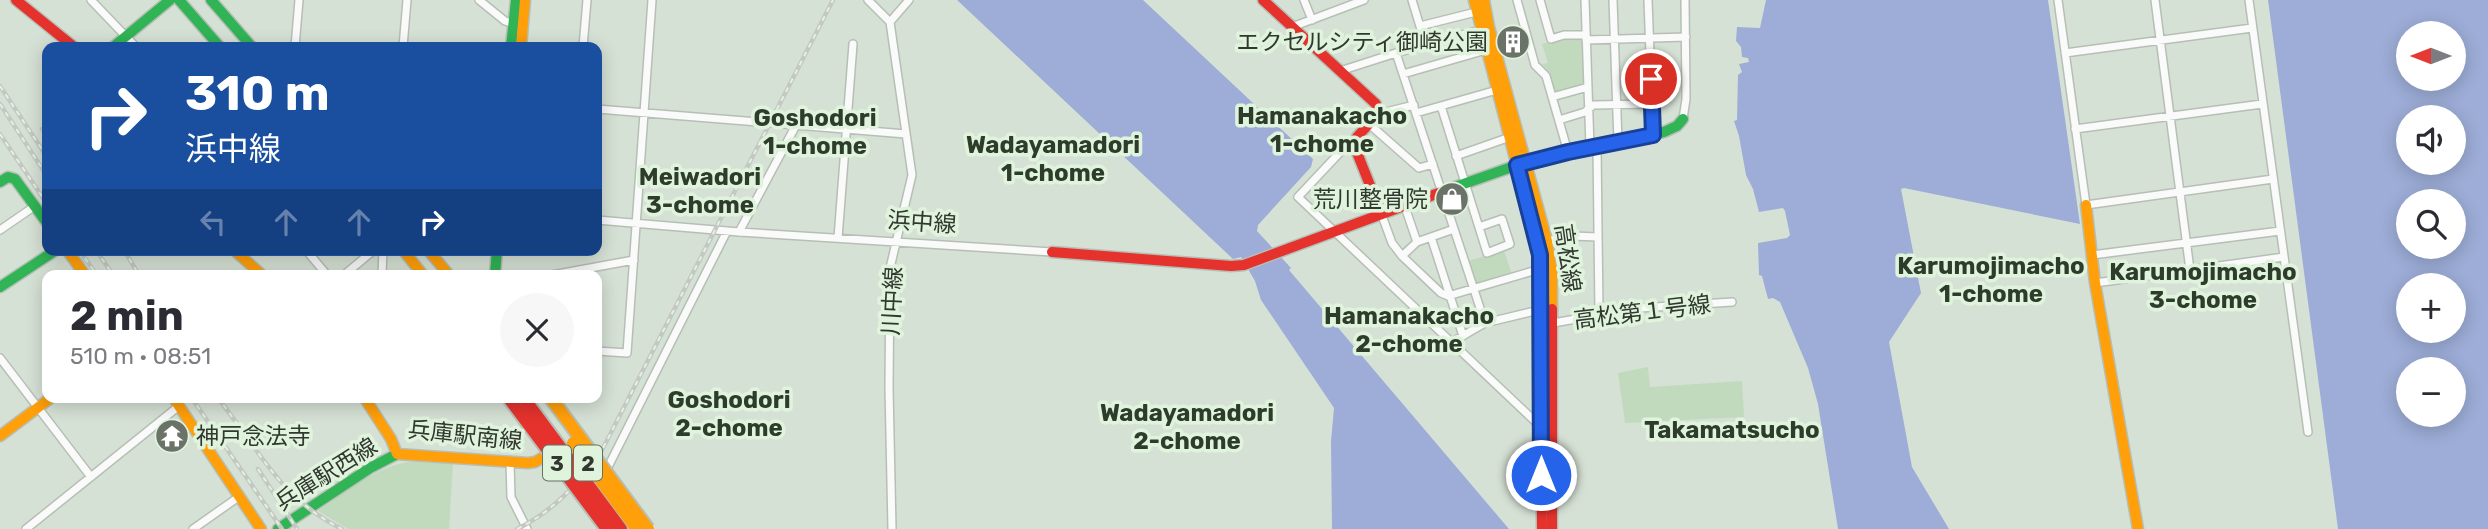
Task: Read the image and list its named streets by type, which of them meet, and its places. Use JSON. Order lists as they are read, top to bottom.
{
  "streets": {
    "main road": [
      "浜中線",
      "高松線",
      "兵庫駅南線",
      "3",
      "2",
      "兵庫駅西線"
    ],
    "street": ["川中線", "高松第１号線"]
  },
  "crossings": [
    ["浜中線", "川中線"],
    ["高松線", "高松第１号線"],
    ["兵庫駅南線", "兵庫駅西線"]
  ],
  "districts": [
    "Hamanakacho 1-chome",
    "Goshodori 1-chome",
    "Wadayamadori 1-chome",
    "Meiwadori 3-chome",
    "Karumojimacho 1-chome",
    "Karumojimacho 3-chome",
    "Hamanakacho 2-chome",
    "Goshodori 2-chome",
    "Wadayamadori 2-chome",
    "Takamatsucho"
  ],
  "places": {
    "building": ["エクセルシティ御崎公園"],
    "shop": ["荒川整骨院"],
    "temple": ["神戸念法寺"]
  },
  "north": "left",
  "page": {
    "map_buttons": ["+", "−"],
    "turn": ["310 m", "浜中線"],
    "heading": ["2 min", "510 m · 08:51"]
  }
}
